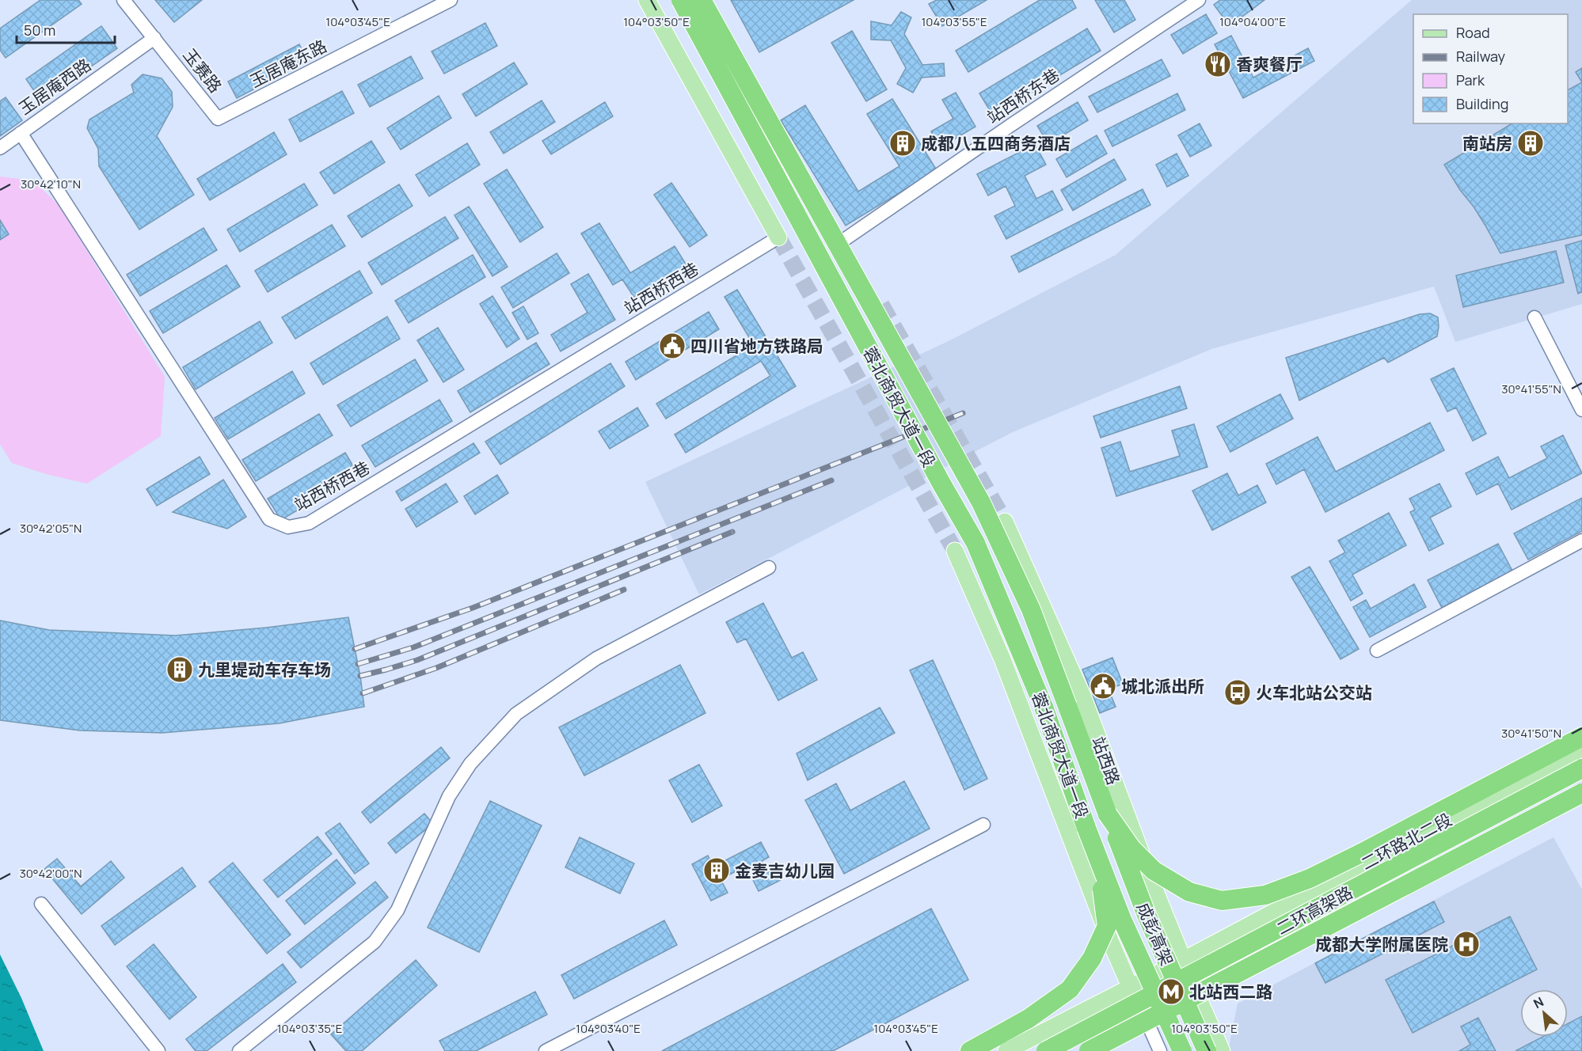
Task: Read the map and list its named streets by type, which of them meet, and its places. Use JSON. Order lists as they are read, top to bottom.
{
  "streets": {
    "highway": ["蓉北商贸大道一段", "二环高架路", "成彭高架"],
    "main road": ["站西路", "二环路北二段"],
    "street": [
      "玉居庵东路",
      "玉赛路",
      "玉居庵西路",
      "站西桥东巷",
      "站西桥西巷"
    ]
  },
  "crossings": [
    ["玉居庵东路", "玉赛路"],
    ["玉赛路", "玉居庵西路"],
    ["玉居庵西路", "站西桥西巷"],
    ["蓉北商贸大道一段", "成彭高架"],
    ["站西路", "二环路北二段"]
  ],
  "places": {
    "restaurant": ["香爽餐厅"],
    "building": [
      "成都八五四商务酒店",
      "南站房",
      "九里堤动车存车场",
      "金麦吉幼儿园"
    ],
    "public building": ["四川省地方铁路局", "城北派出所"],
    "bus stop": ["火车北站公交站"],
    "hospital": ["成都大学附属医院"],
    "metro station": ["北站西二路"]
  },
  "legend": [
    "Road",
    "Railway",
    "Park",
    "Building"
  ],
  "scale_bar": "50 m",
  "north": "top left",
  "coordinates": [
    "104°03'45\"E",
    "104°03'50\"E",
    "104°03'55\"E",
    "104°04'00\"E",
    "30°42'10\"N",
    "30°41'55\"N",
    "30°42'05\"N",
    "30°41'50\"N",
    "30°42'00\"N",
    "104°03'35\"E",
    "104°03'40\"E"
  ]
}
